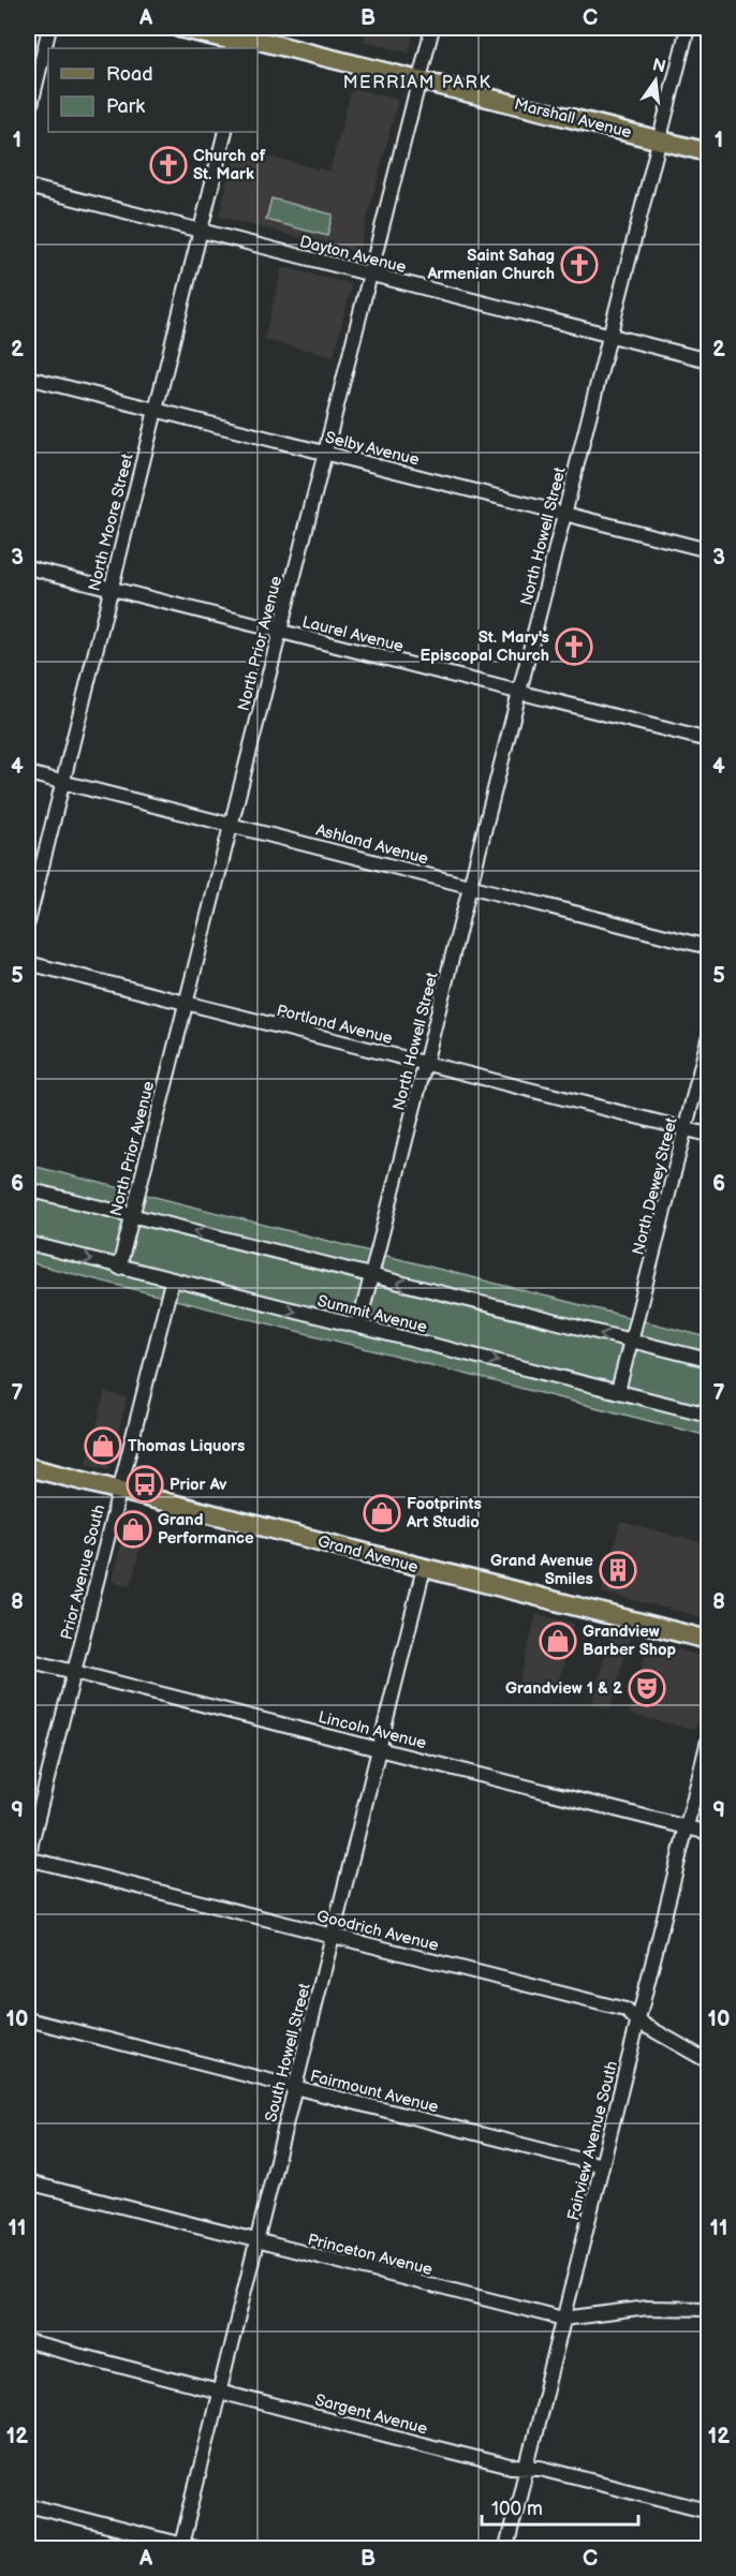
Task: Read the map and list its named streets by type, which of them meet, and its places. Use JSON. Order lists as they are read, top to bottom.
{
  "streets": {
    "main road": ["Marshall Avenue", "Grand Avenue"],
    "street": [
      "Dayton Avenue",
      "Selby Avenue",
      "North Moore Street",
      "North Howell Street",
      "Laurel Avenue",
      "North Prior Avenue",
      "Ashland Avenue",
      "Portland Avenue",
      "North Dewey Street",
      "Summit Avenue",
      "Prior Avenue South",
      "Lincoln Avenue",
      "Goodrich Avenue",
      "South Howell Street",
      "Fairmount Avenue",
      "Fairview Avenue South",
      "Princeton Avenue",
      "Sargent Avenue"
    ]
  },
  "crossings": [
    ["Marshall Avenue", "North Howell Street"],
    ["Marshall Avenue", "North Prior Avenue"],
    ["Dayton Avenue", "North Moore Street"],
    ["Dayton Avenue", "North Howell Street"],
    ["Dayton Avenue", "North Prior Avenue"],
    ["Selby Avenue", "North Moore Street"],
    ["Selby Avenue", "North Howell Street"],
    ["Selby Avenue", "North Prior Avenue"],
    ["North Moore Street", "Laurel Avenue"],
    ["North Moore Street", "Ashland Avenue"],
    ["North Howell Street", "Laurel Avenue"],
    ["North Howell Street", "Ashland Avenue"],
    ["North Howell Street", "Portland Avenue"],
    ["Laurel Avenue", "North Prior Avenue"],
    ["North Prior Avenue", "Ashland Avenue"],
    ["North Prior Avenue", "Portland Avenue"],
    ["North Prior Avenue", "Summit Avenue"],
    ["Portland Avenue", "North Dewey Street"],
    ["North Dewey Street", "Summit Avenue"],
    ["Summit Avenue", "Prior Avenue South"],
    ["Grand Avenue", "Prior Avenue South"],
    ["Grand Avenue", "South Howell Street"],
    ["Prior Avenue South", "Lincoln Avenue"],
    ["Prior Avenue South", "Goodrich Avenue"],
    ["Lincoln Avenue", "South Howell Street"],
    ["Lincoln Avenue", "Fairview Avenue South"],
    ["Goodrich Avenue", "South Howell Street"],
    ["Goodrich Avenue", "Fairview Avenue South"],
    ["South Howell Street", "Fairmount Avenue"],
    ["South Howell Street", "Princeton Avenue"],
    ["South Howell Street", "Sargent Avenue"],
    ["Fairmount Avenue", "Fairview Avenue South"],
    ["Fairview Avenue South", "Princeton Avenue"],
    ["Fairview Avenue South", "Sargent Avenue"]
  ],
  "districts": ["MERRIAM PARK"],
  "places": {
    "church": ["Church of St. Mark", "Saint Sahag Armenian Church", "St. Mary's Episcopal Church"],
    "shop": [
      "Thomas Liquors",
      "Footprints Art Studio",
      "Grand Performance",
      "Grandview Barber Shop"
    ],
    "bus stop": ["Prior Av"],
    "building": ["Grand Avenue Smiles"],
    "theatre": ["Grandview 1 & 2"]
  },
  "legend": ["Road", "Park"],
  "scale_bar": "100 m",
  "north": "top",
  "grid": {
    "columns": ["A", "B", "C"],
    "rows": [
      "1",
      "2",
      "3",
      "4",
      "5",
      "6",
      "7",
      "8",
      "9",
      "10",
      "11",
      "12"
    ]
  }
}
